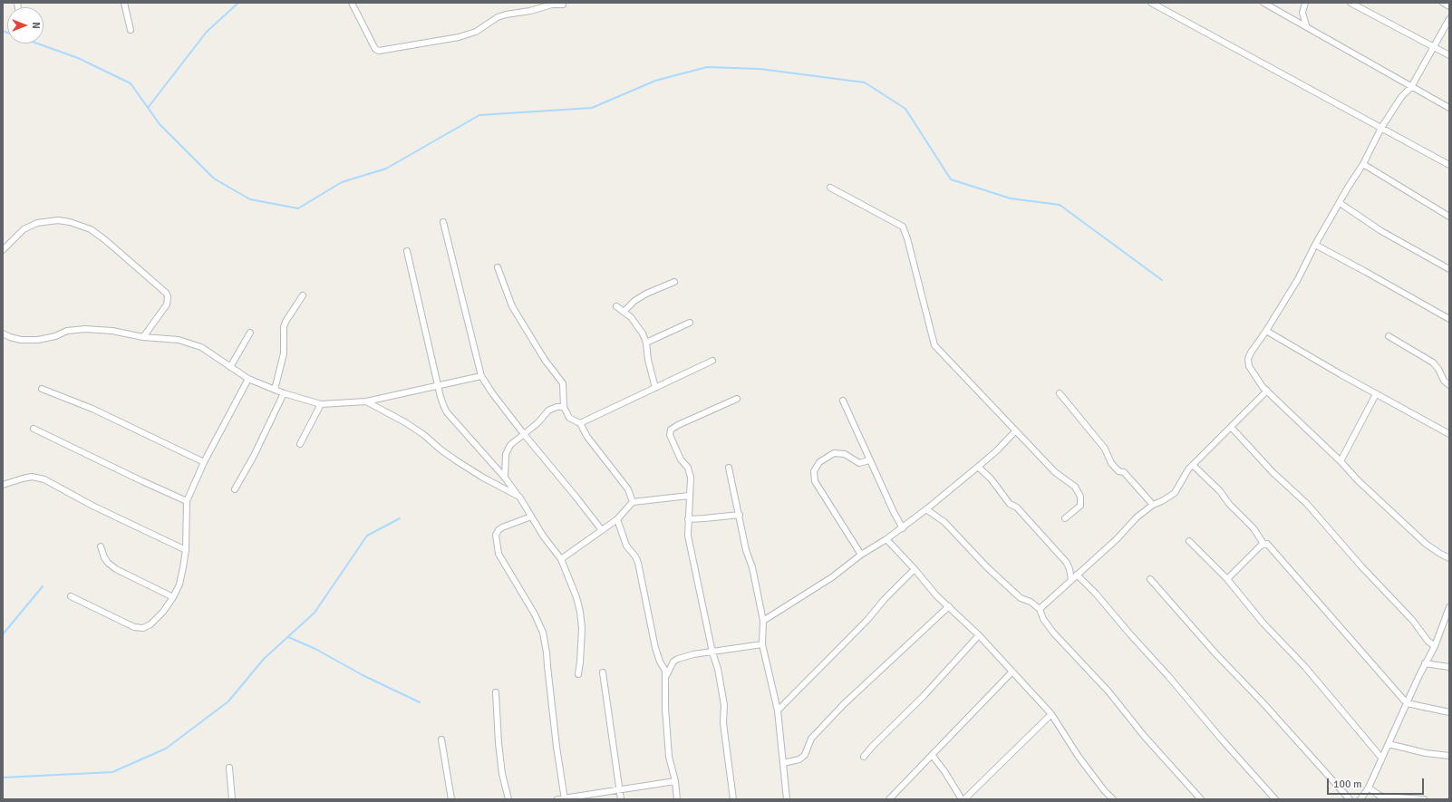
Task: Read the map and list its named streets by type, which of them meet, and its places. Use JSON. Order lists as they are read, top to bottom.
{
  "scale_bar": "100 m",
  "north": "right"
}
